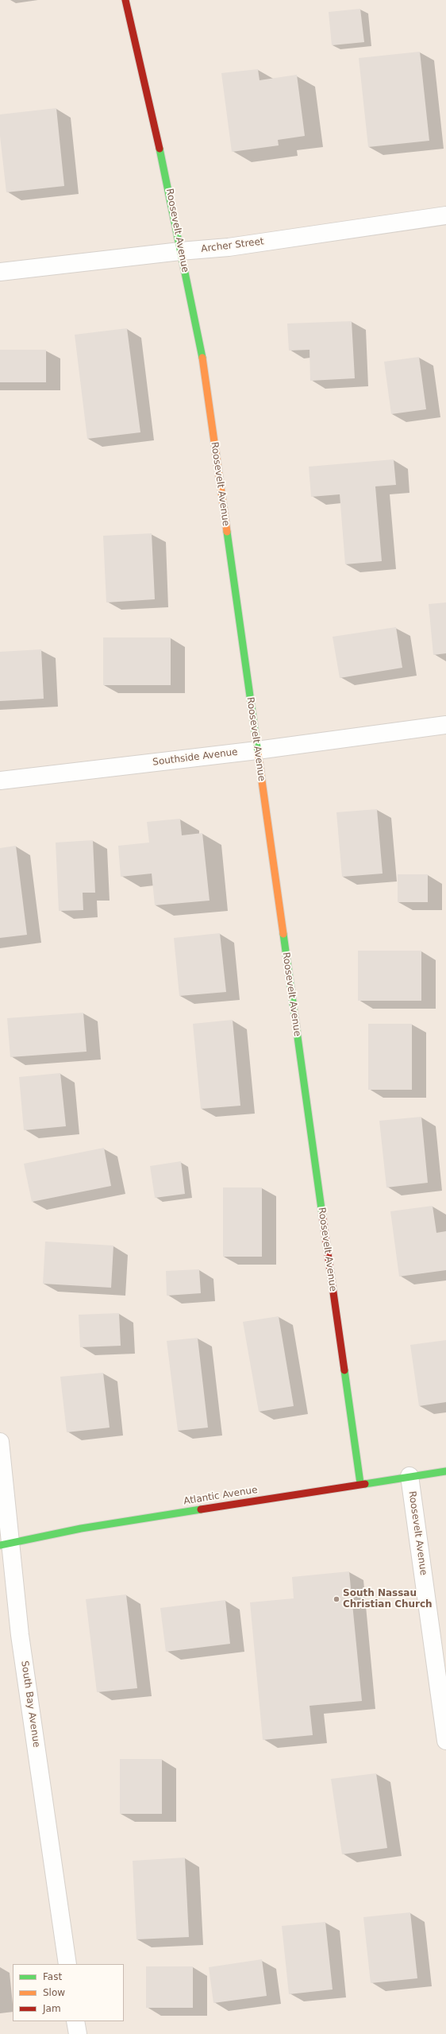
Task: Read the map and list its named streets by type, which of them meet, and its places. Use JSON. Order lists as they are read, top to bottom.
{
  "streets": {
    "street": [
      "Roosevelt Avenue",
      "Archer Street",
      "Southside Avenue",
      "Atlantic Avenue",
      "South Bay Avenue"
    ]
  },
  "crossings": [
    ["Roosevelt Avenue", "Archer Street"],
    ["Roosevelt Avenue", "Southside Avenue"],
    ["Roosevelt Avenue", "Atlantic Avenue"],
    ["Atlantic Avenue", "South Bay Avenue"]
  ],
  "places": ["South Nassau Christian Church"],
  "legend": ["Fast", "Slow", "Jam"]
}
